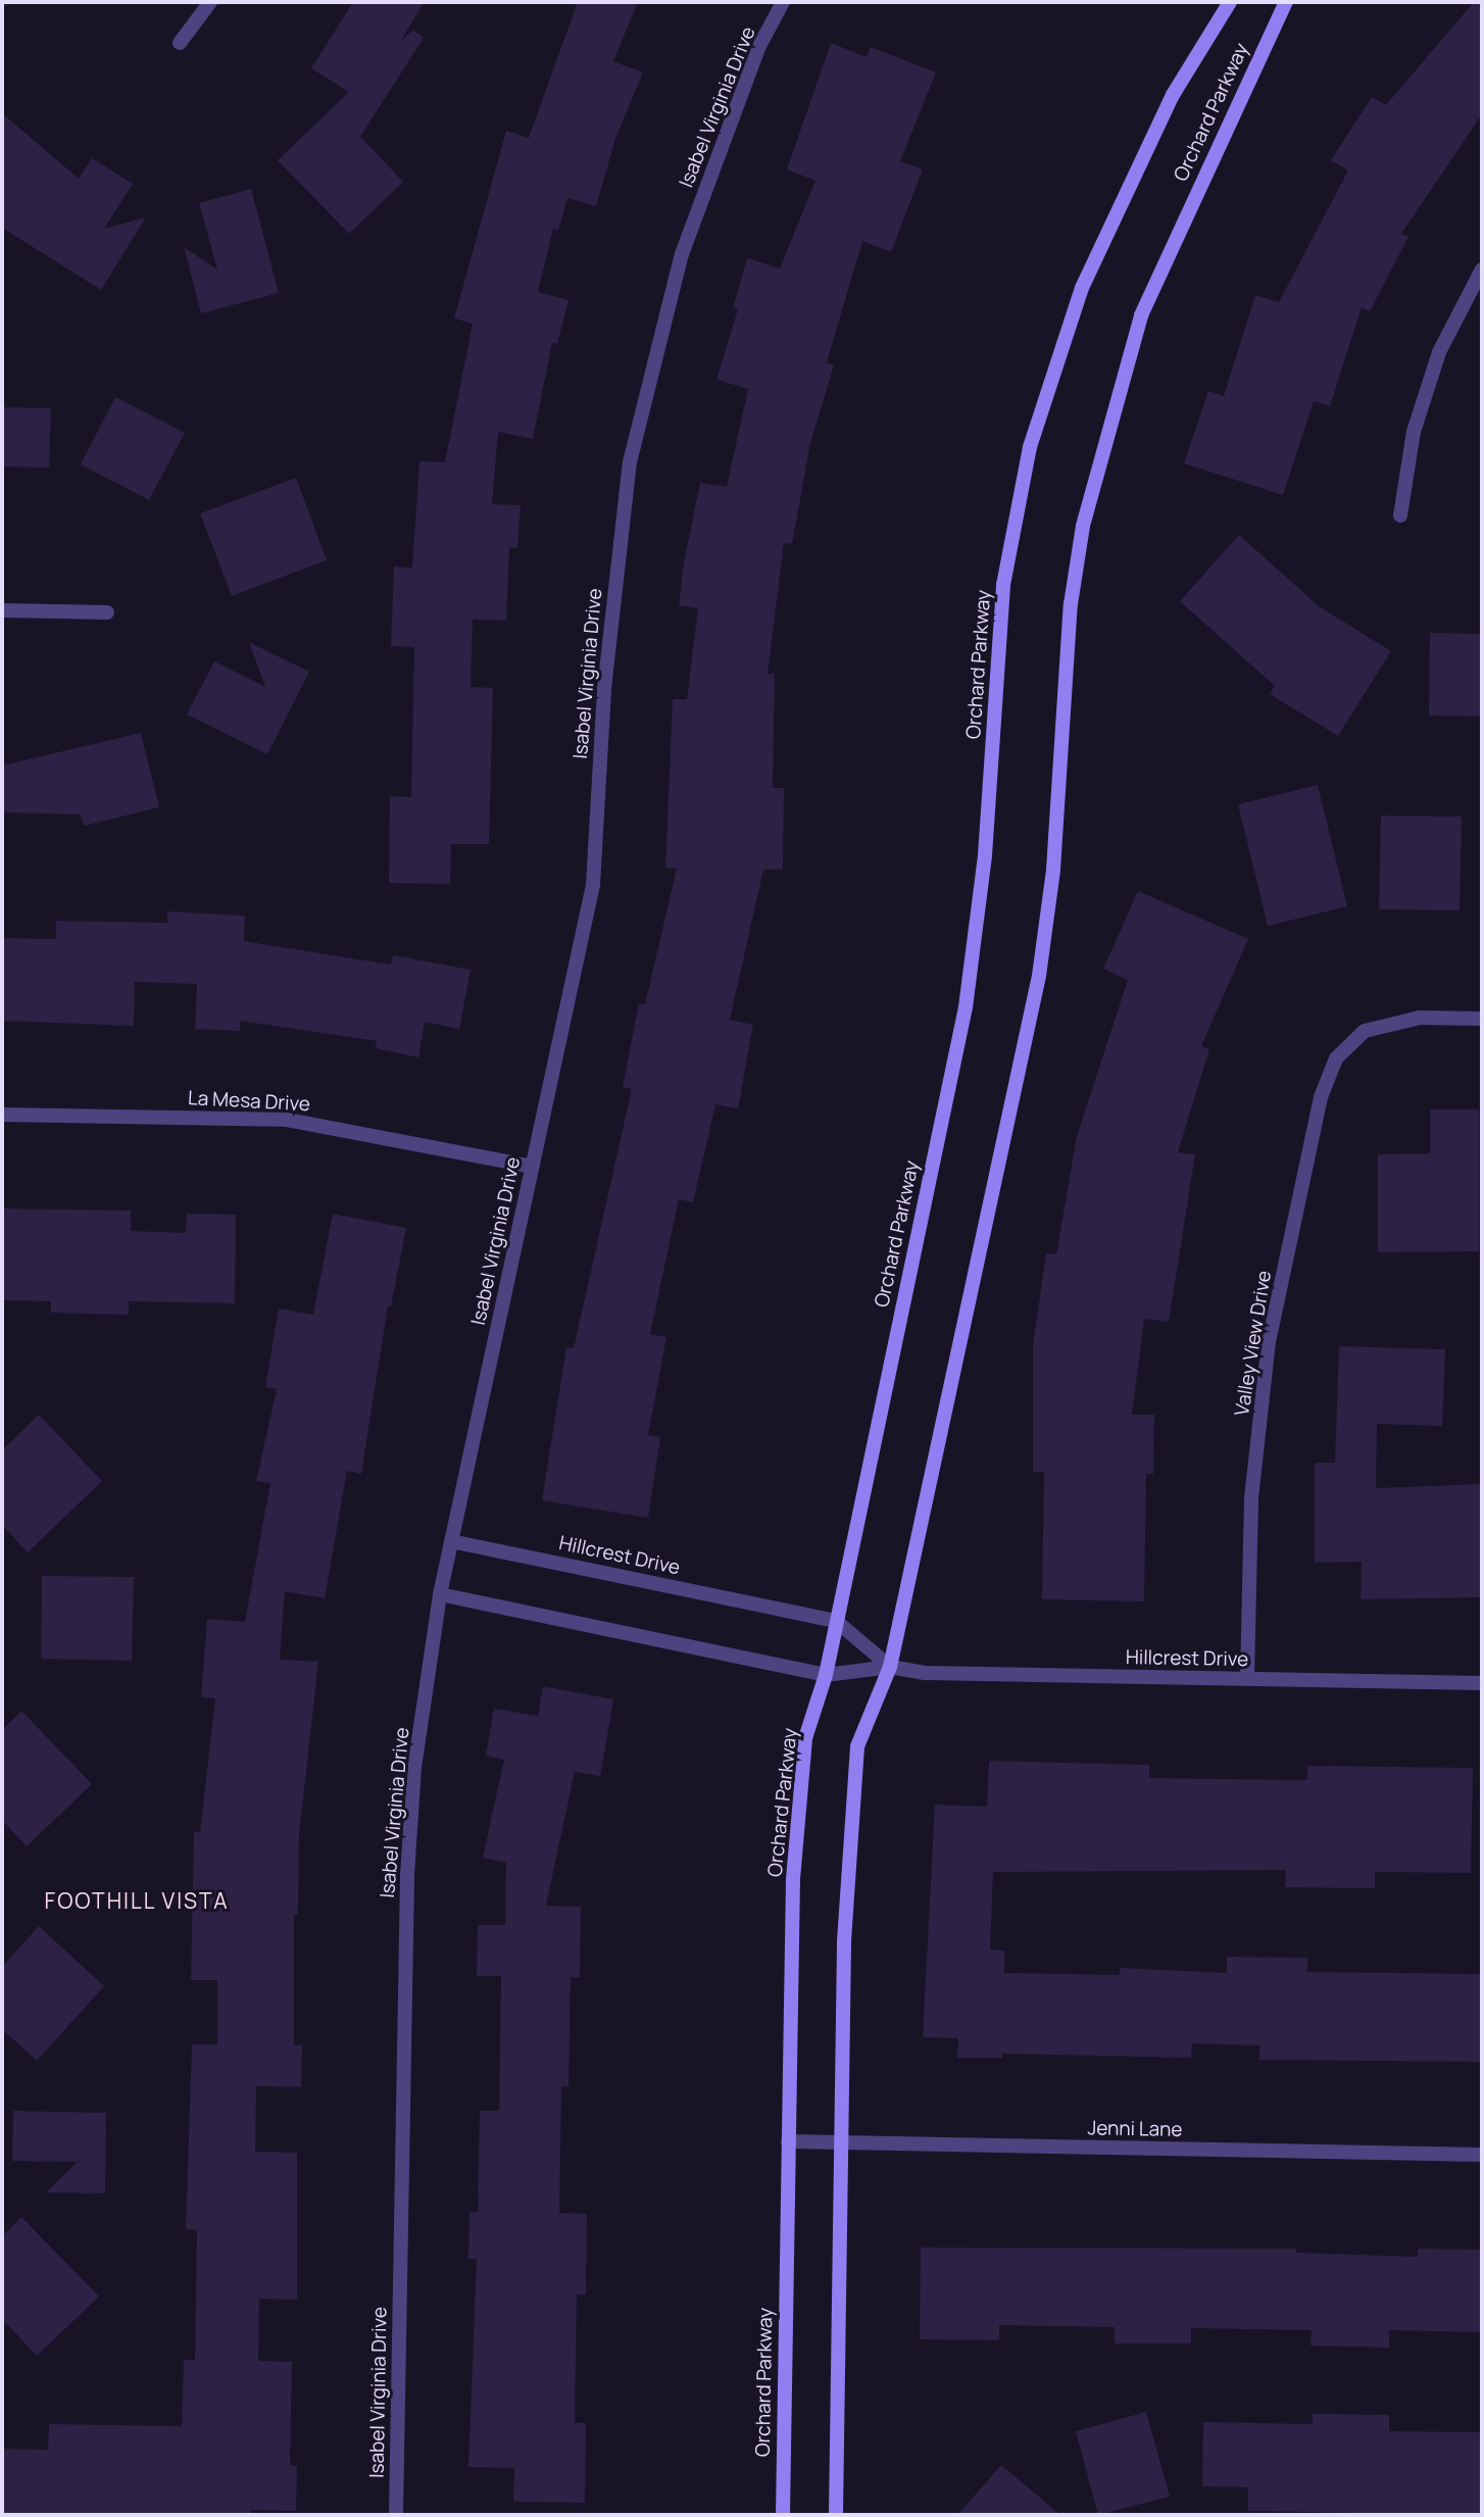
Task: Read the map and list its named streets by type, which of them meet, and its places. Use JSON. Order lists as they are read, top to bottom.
{
  "streets": {
    "street": [
      "Isabel Virginia Drive",
      "Orchard Parkway",
      "La Mesa Drive",
      "Valley View Drive",
      "Hillcrest Drive",
      "Jenni Lane"
    ]
  },
  "crossings": [
    ["Isabel Virginia Drive", "La Mesa Drive"],
    ["Isabel Virginia Drive", "Hillcrest Drive"],
    ["Orchard Parkway", "Hillcrest Drive"],
    ["Orchard Parkway", "Jenni Lane"],
    ["Valley View Drive", "Hillcrest Drive"]
  ],
  "districts": ["FOOTHILL VISTA"]
}
